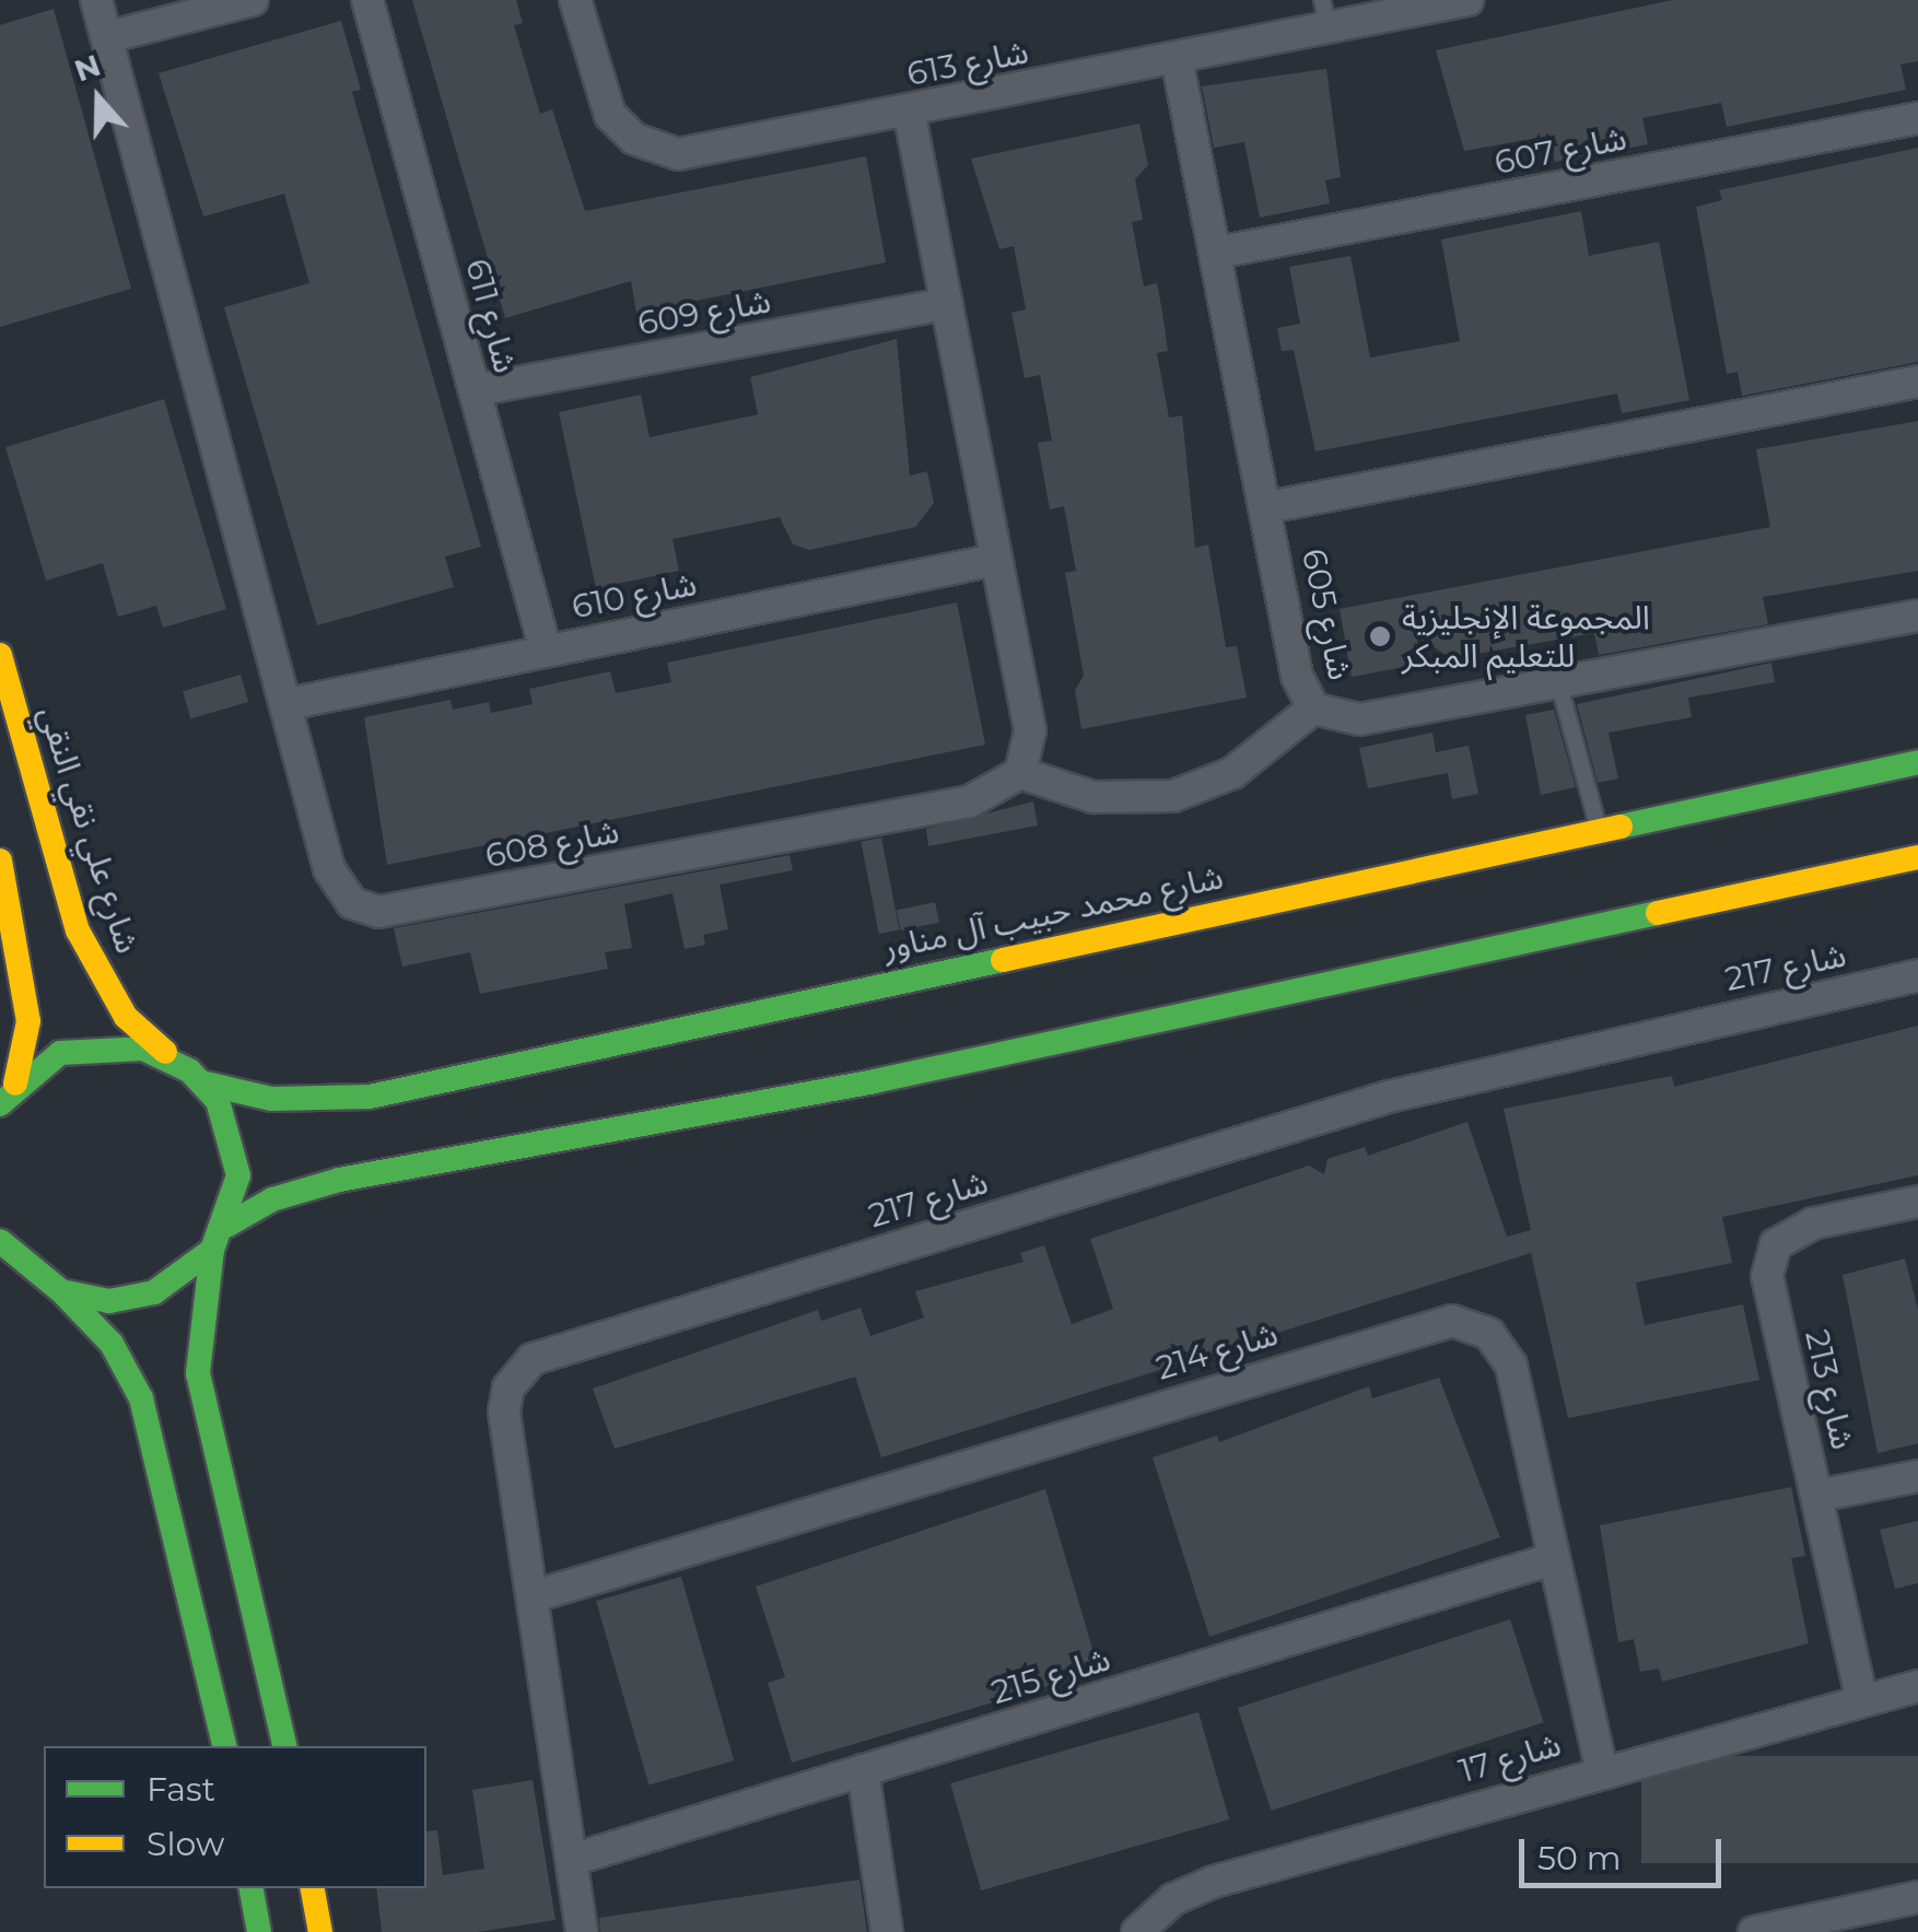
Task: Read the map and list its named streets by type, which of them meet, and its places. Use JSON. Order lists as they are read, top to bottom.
{
  "streets": {
    "main road": ["شارع علي نقي النقي", "شارع محمد حبيب آل مناور"],
    "street": [
      "شارع 613",
      "شارع 607",
      "شارع 609",
      "شارع 611",
      "شارع 610",
      "شارع 605",
      "شارع 608",
      "شارع 217",
      "شارع 214",
      "شارع 213",
      "شارع 215",
      "شارع 17"
    ]
  },
  "crossings": [
    ["شارع 613", "شارع 605"],
    ["شارع 607", "شارع 605"],
    ["شارع 609", "شارع 611"],
    ["شارع 611", "شارع 610"],
    ["شارع 610", "شارع 608"],
    ["شارع علي نقي النقي", "شارع محمد حبيب آل مناور"],
    ["شارع 217", "شارع 214"],
    ["شارع 217", "شارع 215"],
    ["شارع 214", "شارع 215"],
    ["شارع 214", "شارع 17"],
    ["شارع 213", "شارع 17"]
  ],
  "places": ["المجموعة الإنجليزية للتعليم المبكر"],
  "legend": ["Fast", "Slow"],
  "scale_bar": "50 m",
  "north": "top"
}
